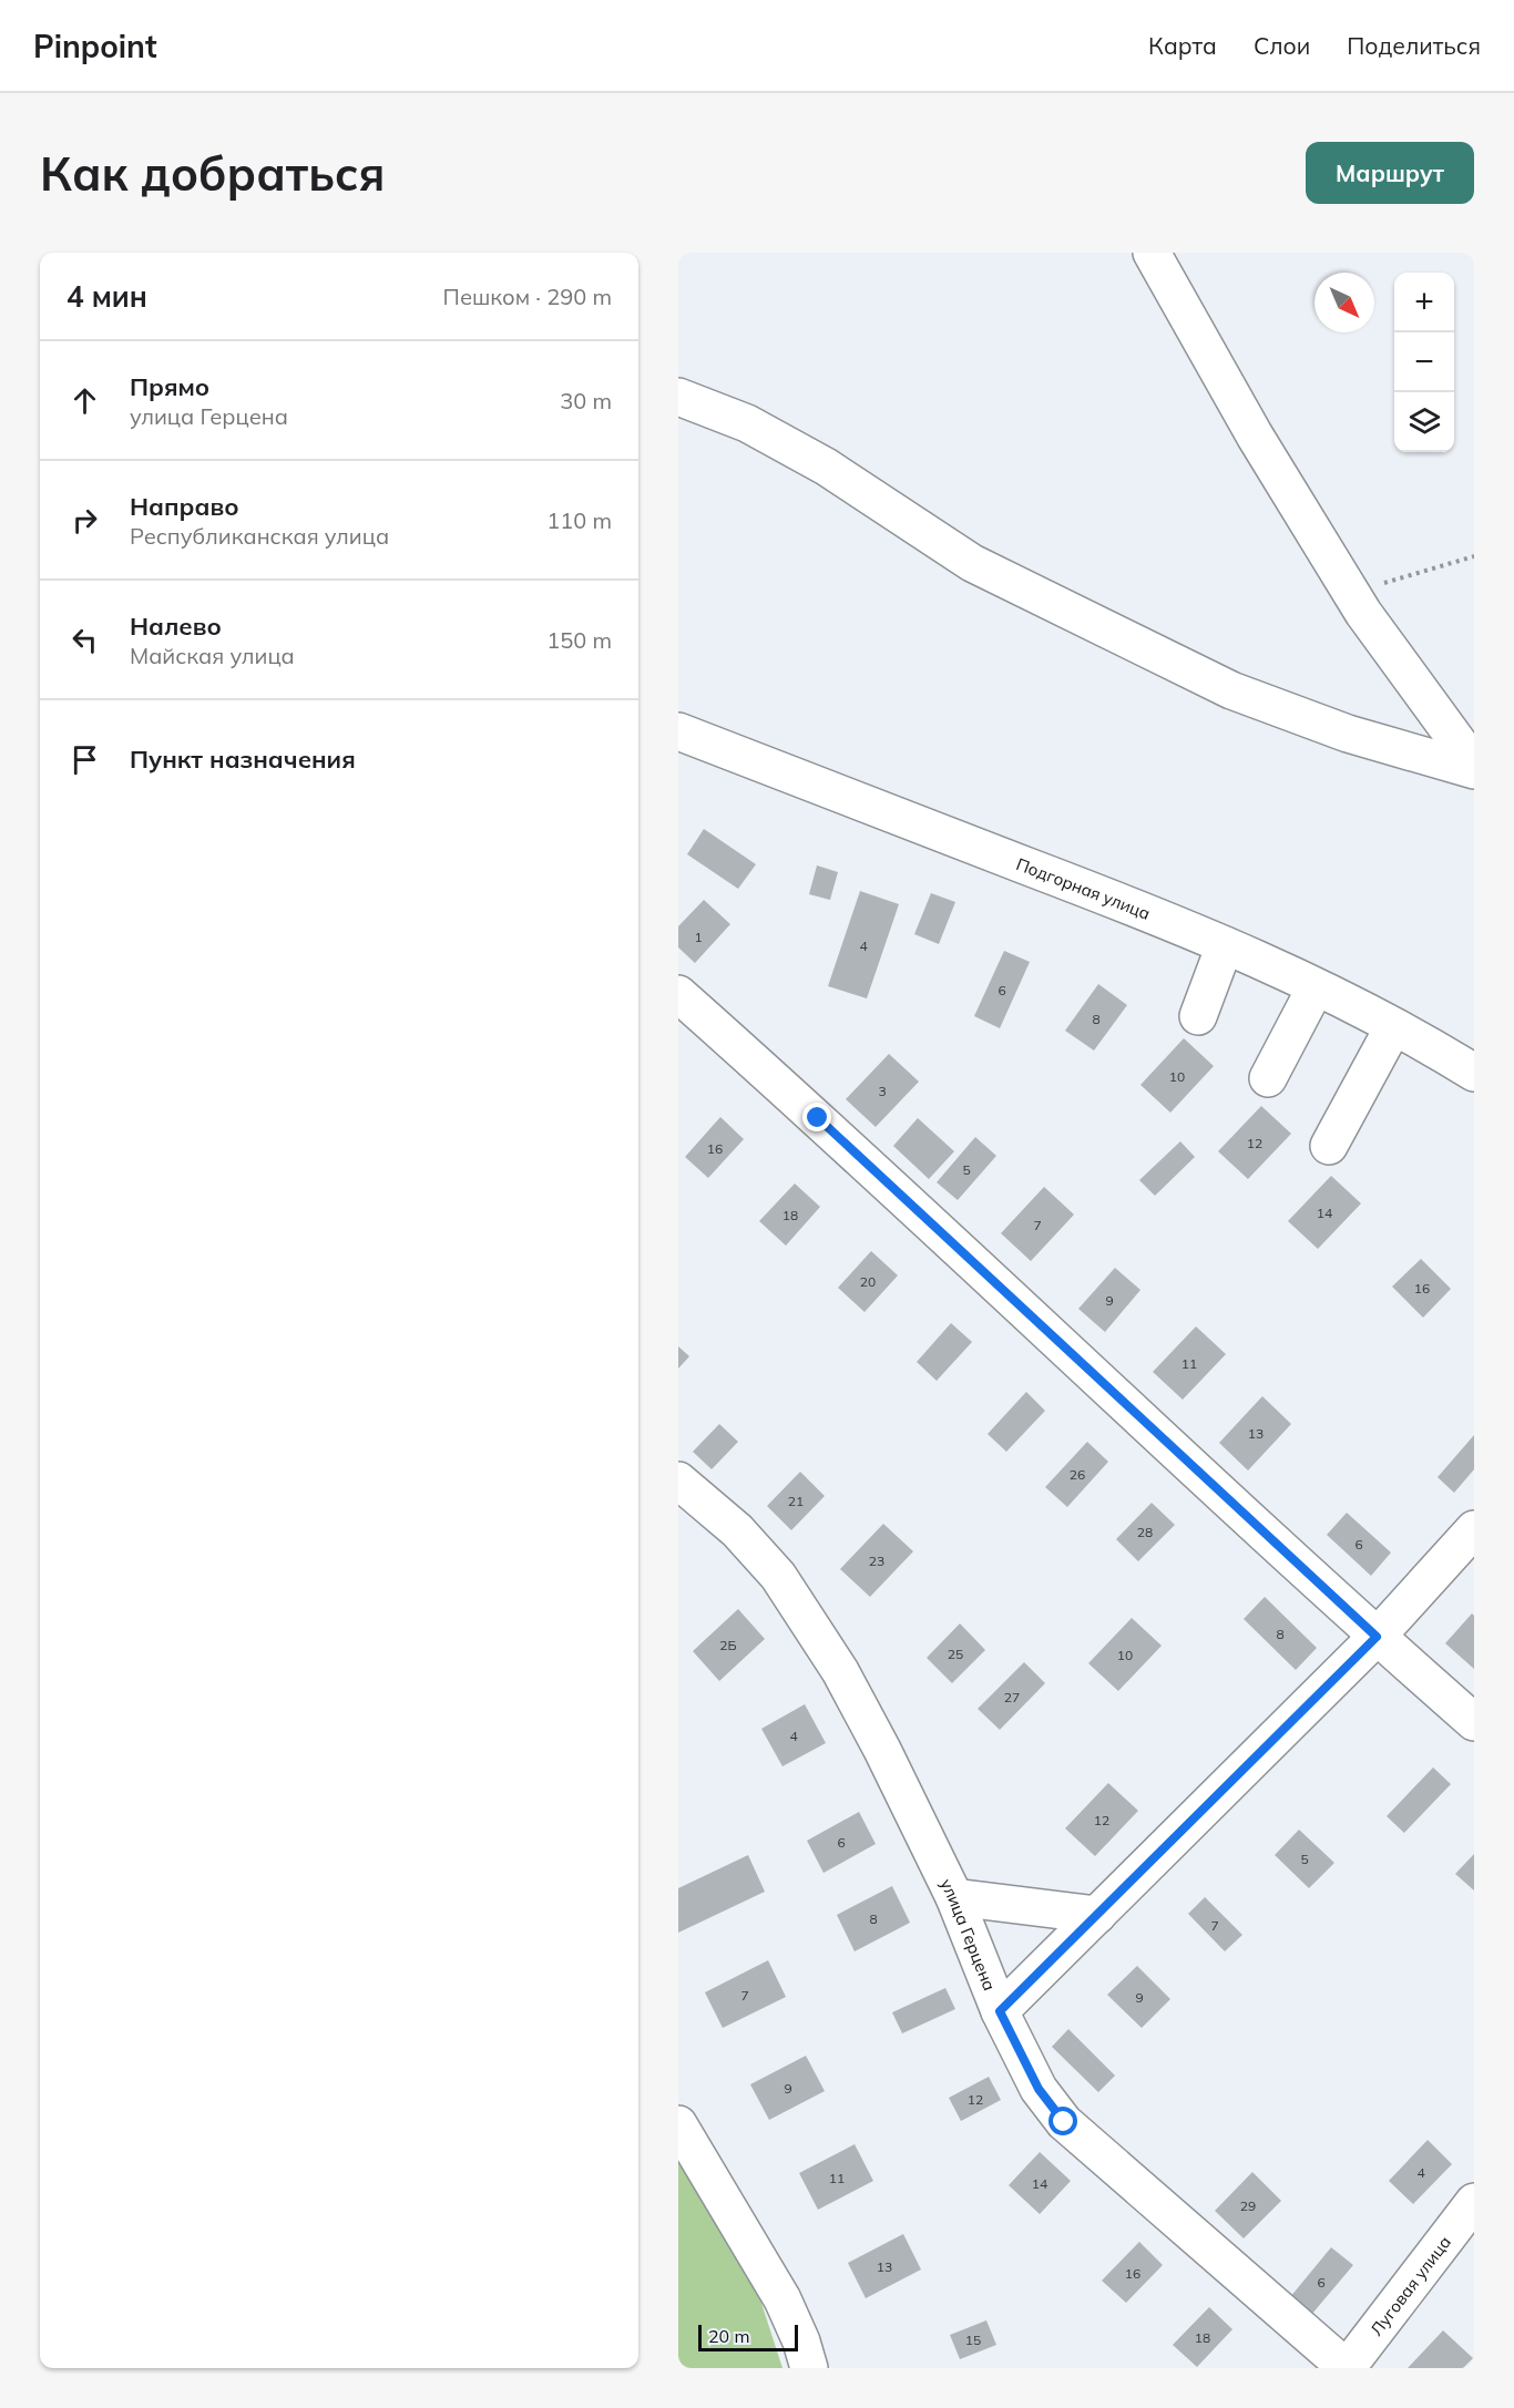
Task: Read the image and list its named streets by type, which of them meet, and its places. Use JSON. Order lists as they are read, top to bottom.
{
  "streets": {
    "street": ["Подгорная улица", "улица Герцена", "Луговая улица"]
  },
  "crossings": [
    ["улица Герцена", "Луговая улица"]
  ],
  "house_numbers": [
    "1",
    "4",
    "6",
    "8",
    "10",
    "3",
    "12",
    "16",
    "5",
    "14",
    "18",
    "7",
    "20",
    "16",
    "9",
    "11",
    "13",
    "26",
    "21",
    "28",
    "6",
    "23",
    "8",
    "2Б",
    "25",
    "10",
    "27",
    "4",
    "12",
    "6",
    "5",
    "8",
    "7",
    "7",
    "9",
    "9",
    "12",
    "4",
    "11",
    "14",
    "29",
    "13",
    "16",
    "6",
    "18",
    "15"
  ],
  "scale_bar": "20 m",
  "north": "bottom right",
  "page": {
    "header": "Pinpoint",
    "nav": ["Карта", "Слои", "Поделиться"],
    "buttons": "Маршрут",
    "title": "Как добраться",
    "heading": ["4 мин", "Пешком · 290 m"],
    "map_buttons": ["+", "−"],
    "list": [
      ["Прямо", "улица Герцена", "30 m"],
      ["Направо", "Республиканская улица", "110 m"],
      ["Налево", "Майская улица", "150 m"],
      "Пункт назначения"
    ],
    "scale": "20 m"
  }
}
